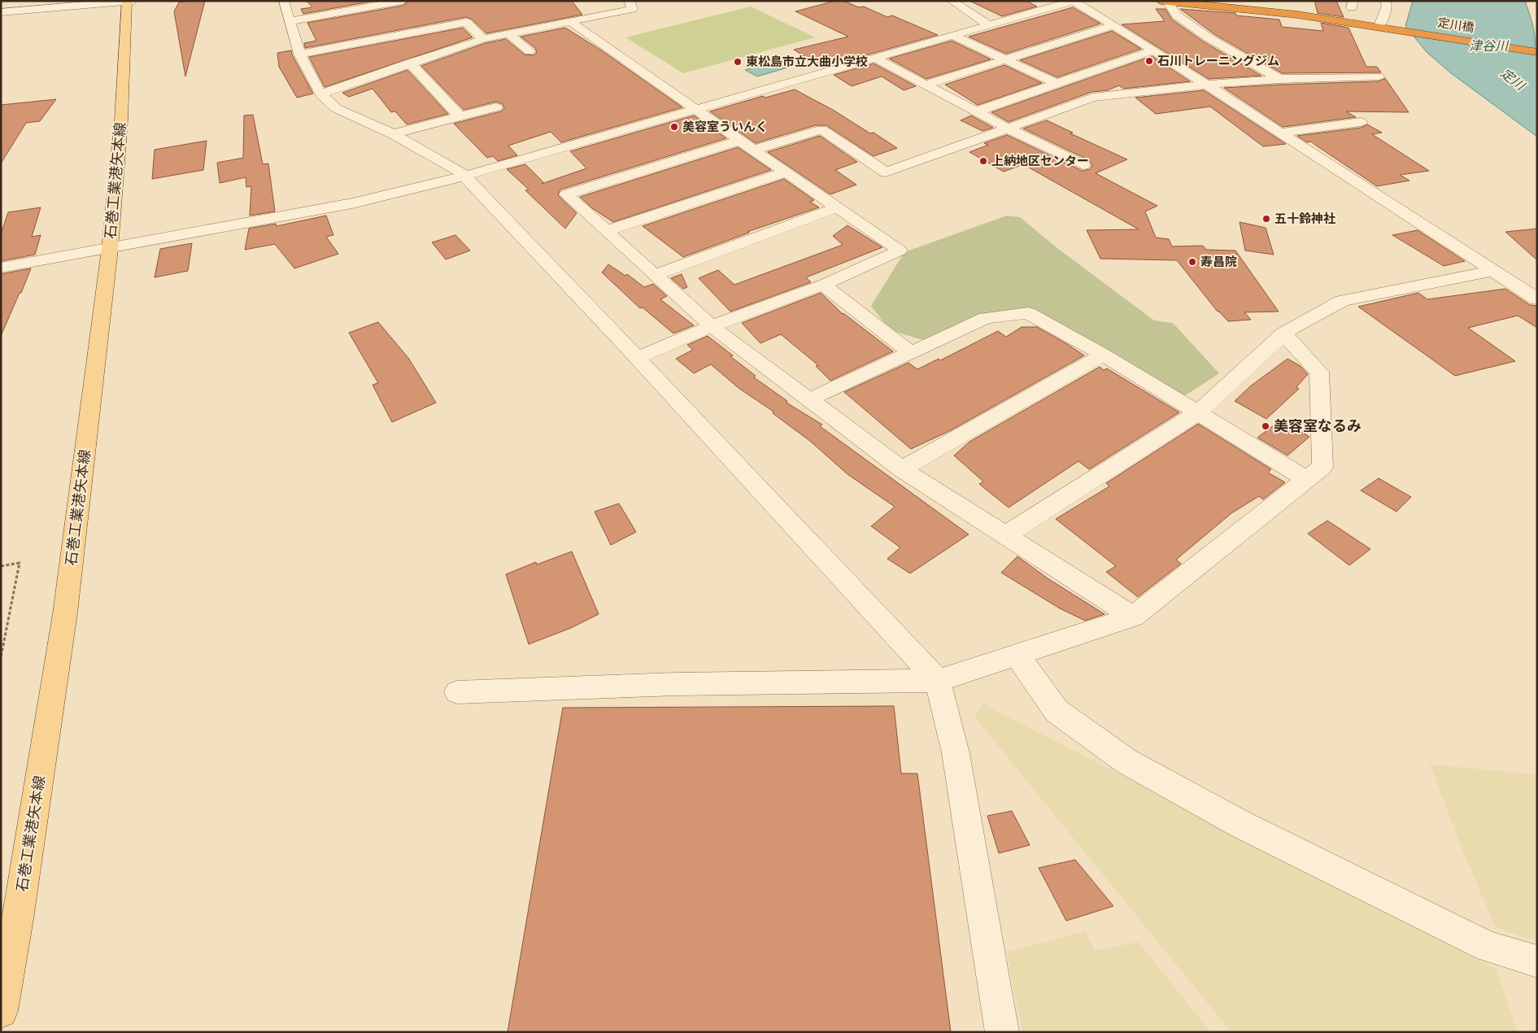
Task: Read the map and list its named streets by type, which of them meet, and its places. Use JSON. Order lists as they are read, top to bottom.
{
  "streets": {
    "highway": ["定川橋"],
    "main road": ["石巻工業港矢本線"]
  },
  "water": ["津谷川", "定川"],
  "places": [
    "石川トレーニングジム",
    "東松島市立大曲小学校",
    "美容室ういんく",
    "上納地区センター",
    "五十鈴神社",
    "寿昌院",
    "美容室なるみ"
  ]
}
